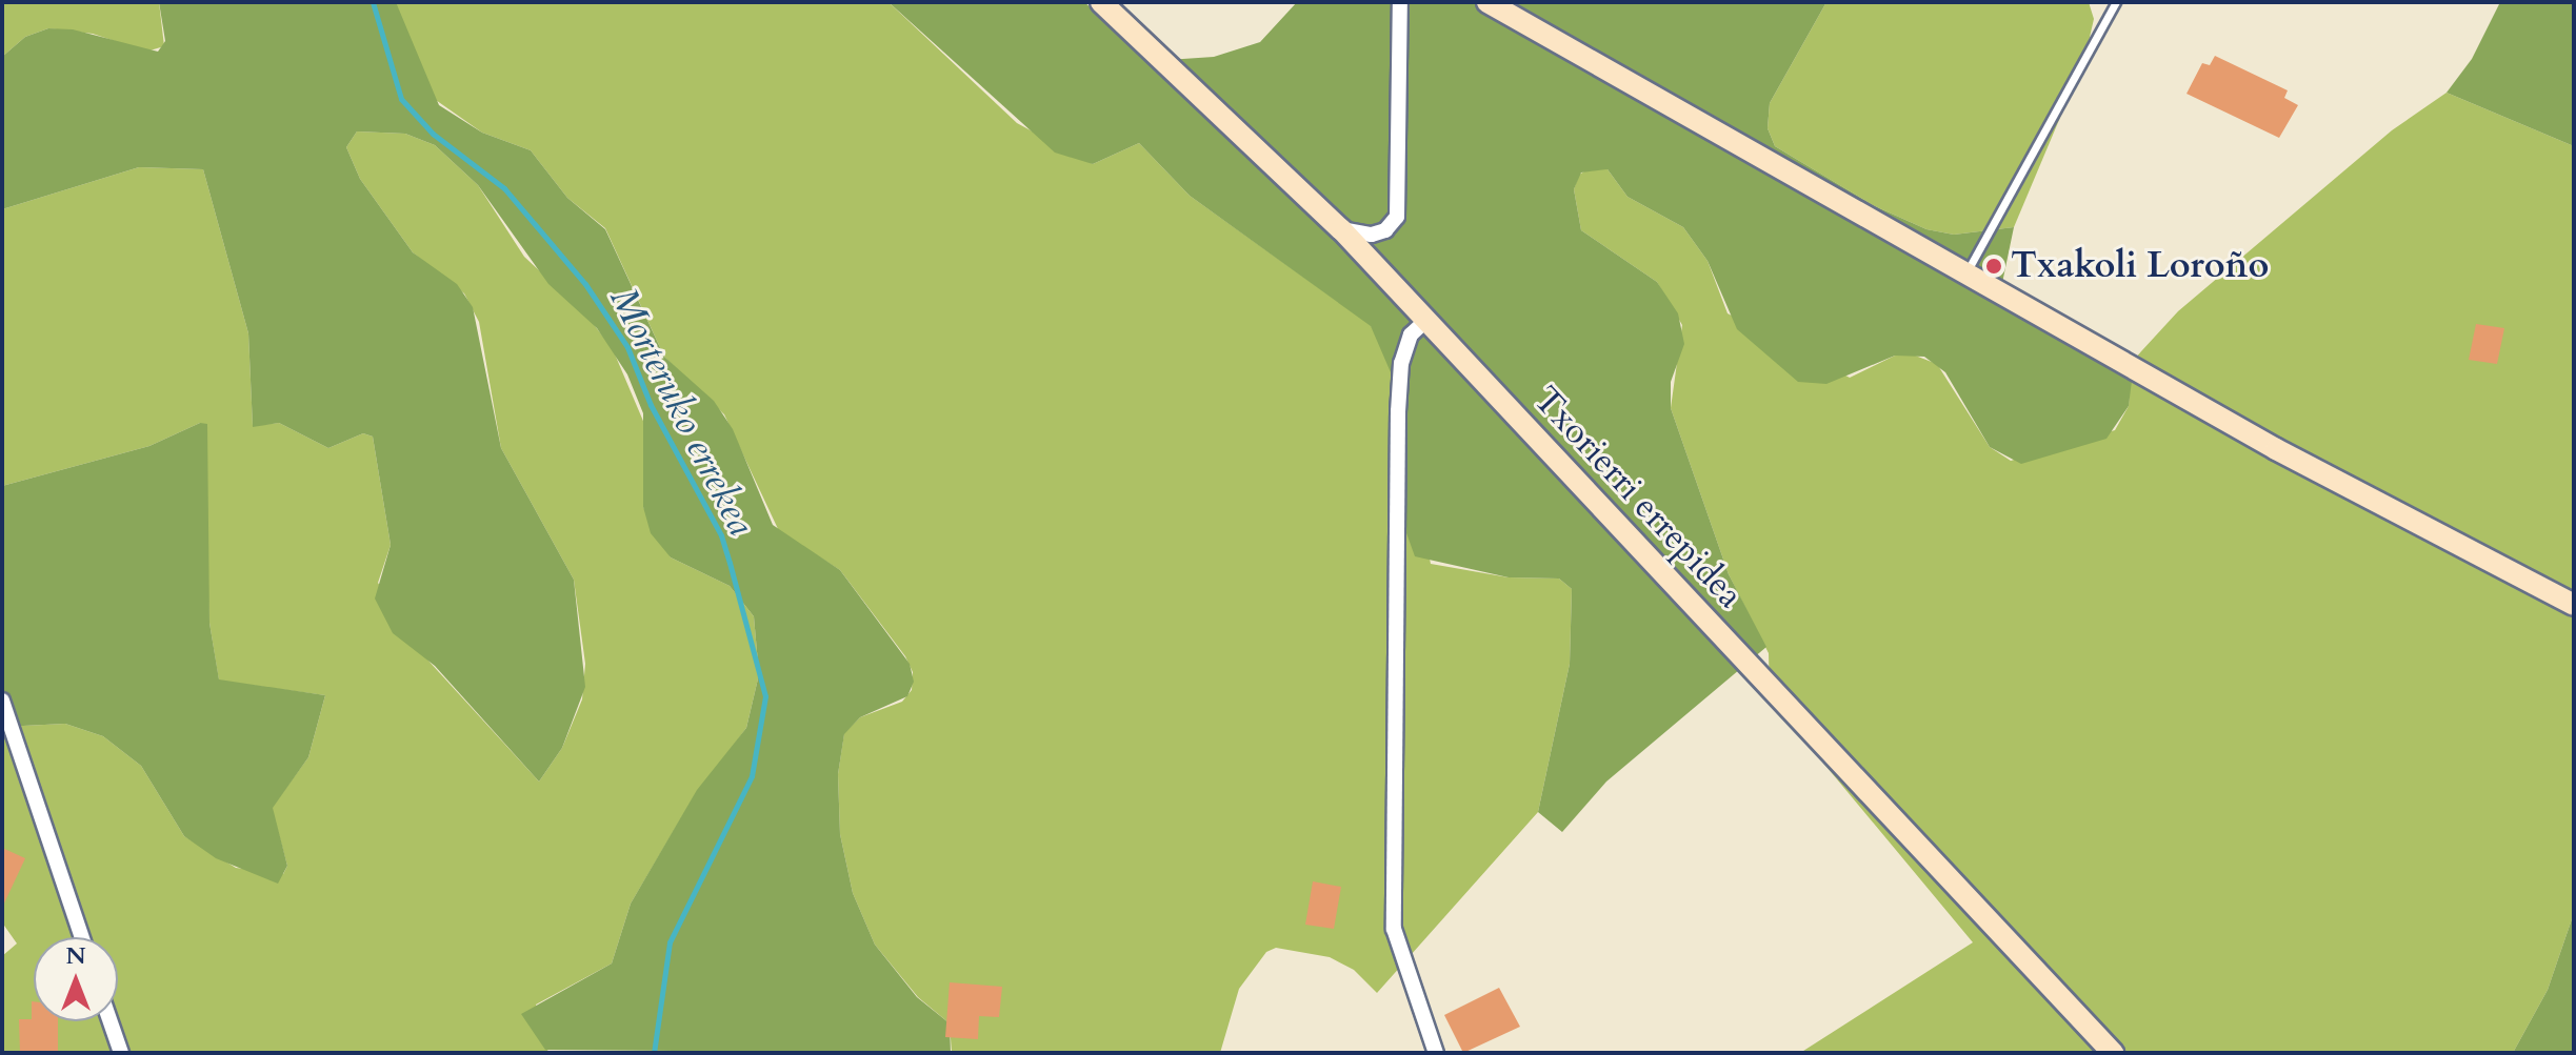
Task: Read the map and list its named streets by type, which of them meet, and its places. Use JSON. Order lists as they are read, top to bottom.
{
  "streets": {
    "street": ["Txorierri errepidea"]
  },
  "water": ["Morteruko errekea"],
  "places": ["Txakoli Loroño"],
  "north": "top"
}
